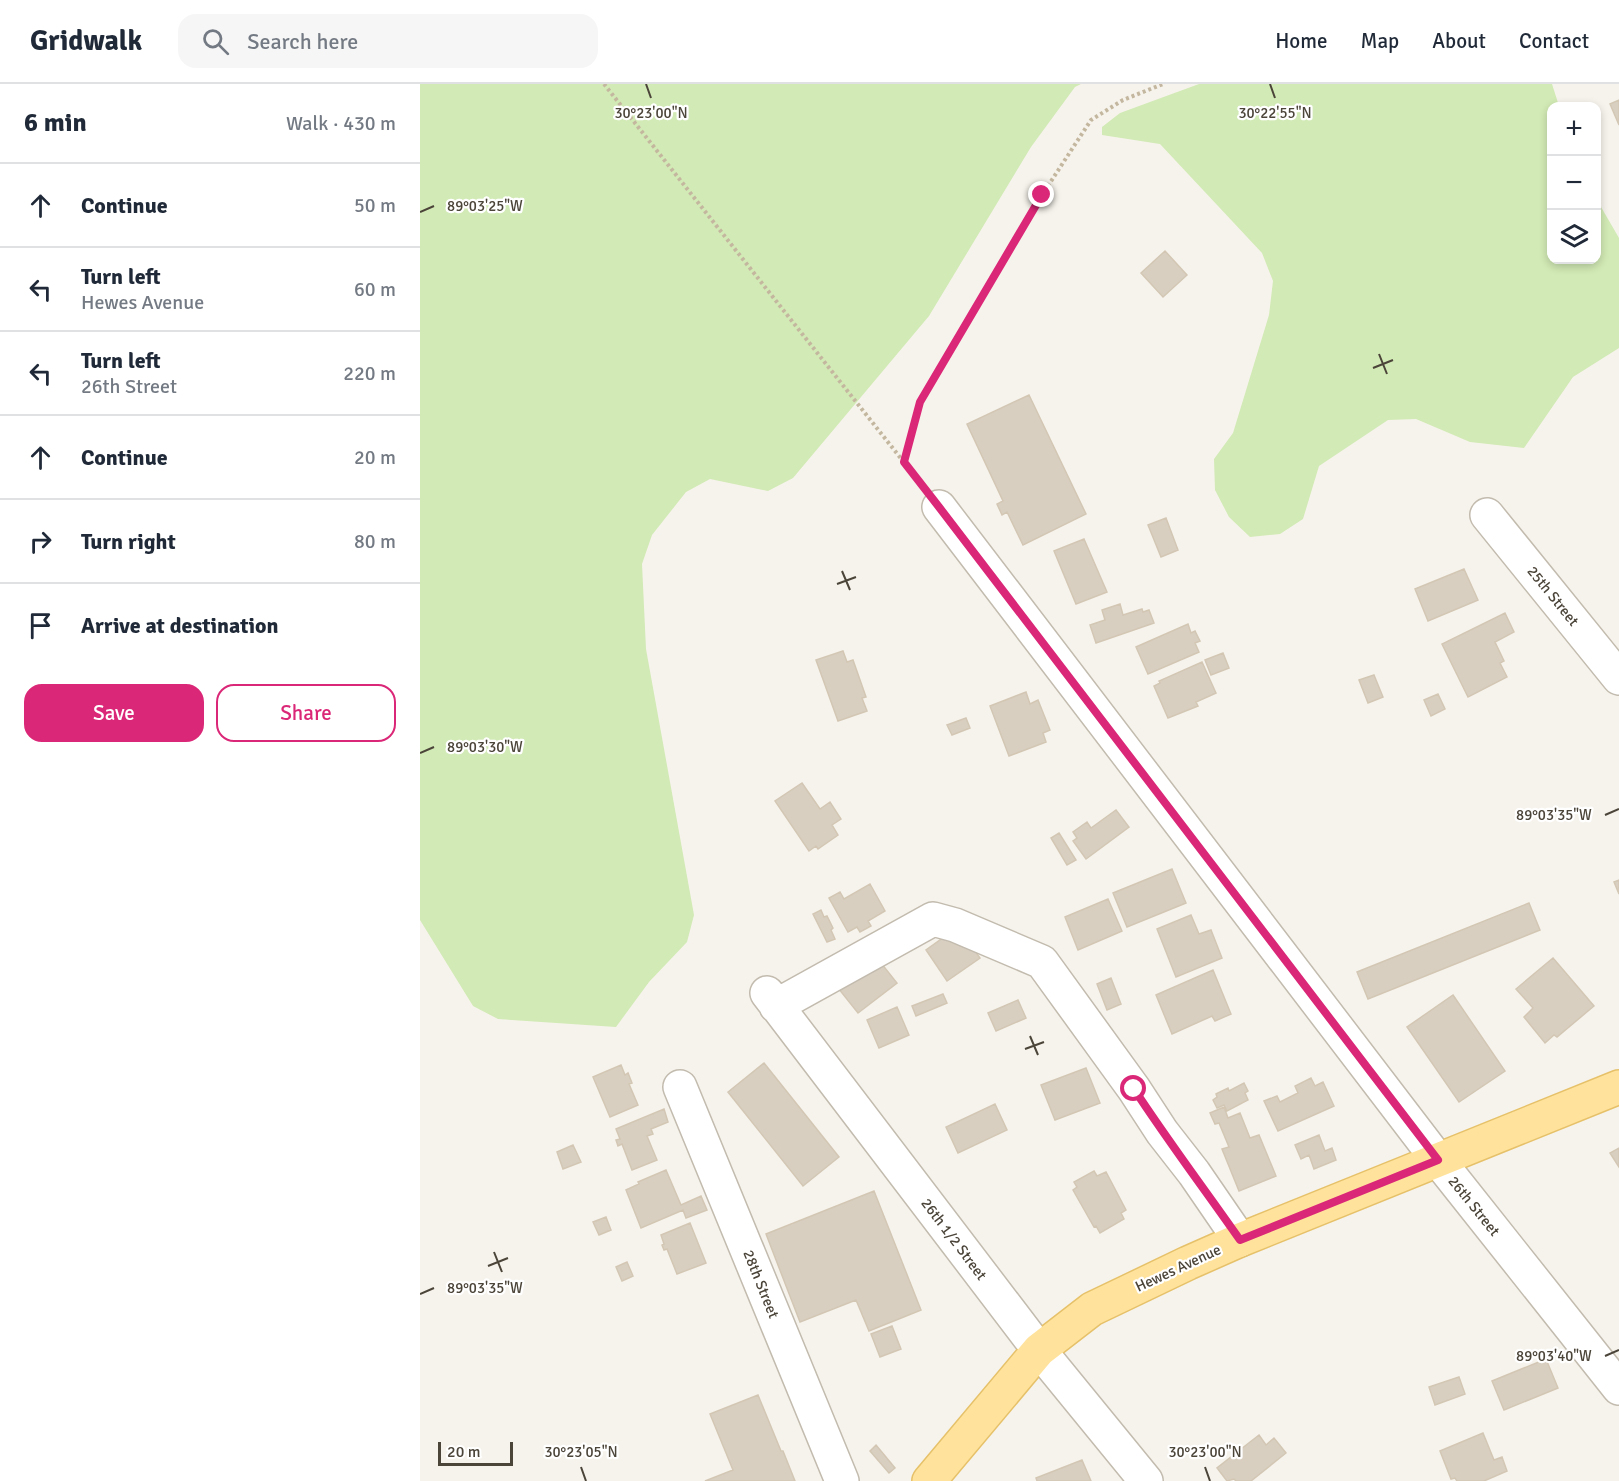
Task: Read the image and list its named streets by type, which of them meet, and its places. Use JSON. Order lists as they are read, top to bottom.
{
  "streets": {
    "main road": ["Hewes Avenue"],
    "street": [
      "25th Street",
      "26th Street",
      "26th 1/2 Street",
      "28th Street"
    ]
  },
  "crossings": [
    ["26th Street", "Hewes Avenue"],
    ["26th 1/2 Street", "Hewes Avenue"]
  ],
  "scale_bar": "20 m",
  "page": {
    "header": "Gridwalk",
    "search": "Search here",
    "nav": [
      "Home",
      "Map",
      "About",
      "Contact"
    ],
    "heading": ["6 min", "Walk · 430 m"],
    "map_buttons": ["+", "−"],
    "list": [
      ["Continue", "50 m"],
      ["Turn left", "Hewes Avenue", "60 m"],
      ["Turn left", "26th Street", "220 m"],
      ["Continue", "20 m"],
      ["Turn right", "80 m"],
      "Arrive at destination"
    ],
    "buttons": ["Save", "Share"],
    "scale": "20 m"
  },
  "coordinates": [
    "30°23'00\"N",
    "30°22'55\"N",
    "89°03'25\"W",
    "89°03'30\"W",
    "89°03'35\"W",
    "89°03'40\"W",
    "30°23'05\"N"
  ]
}
